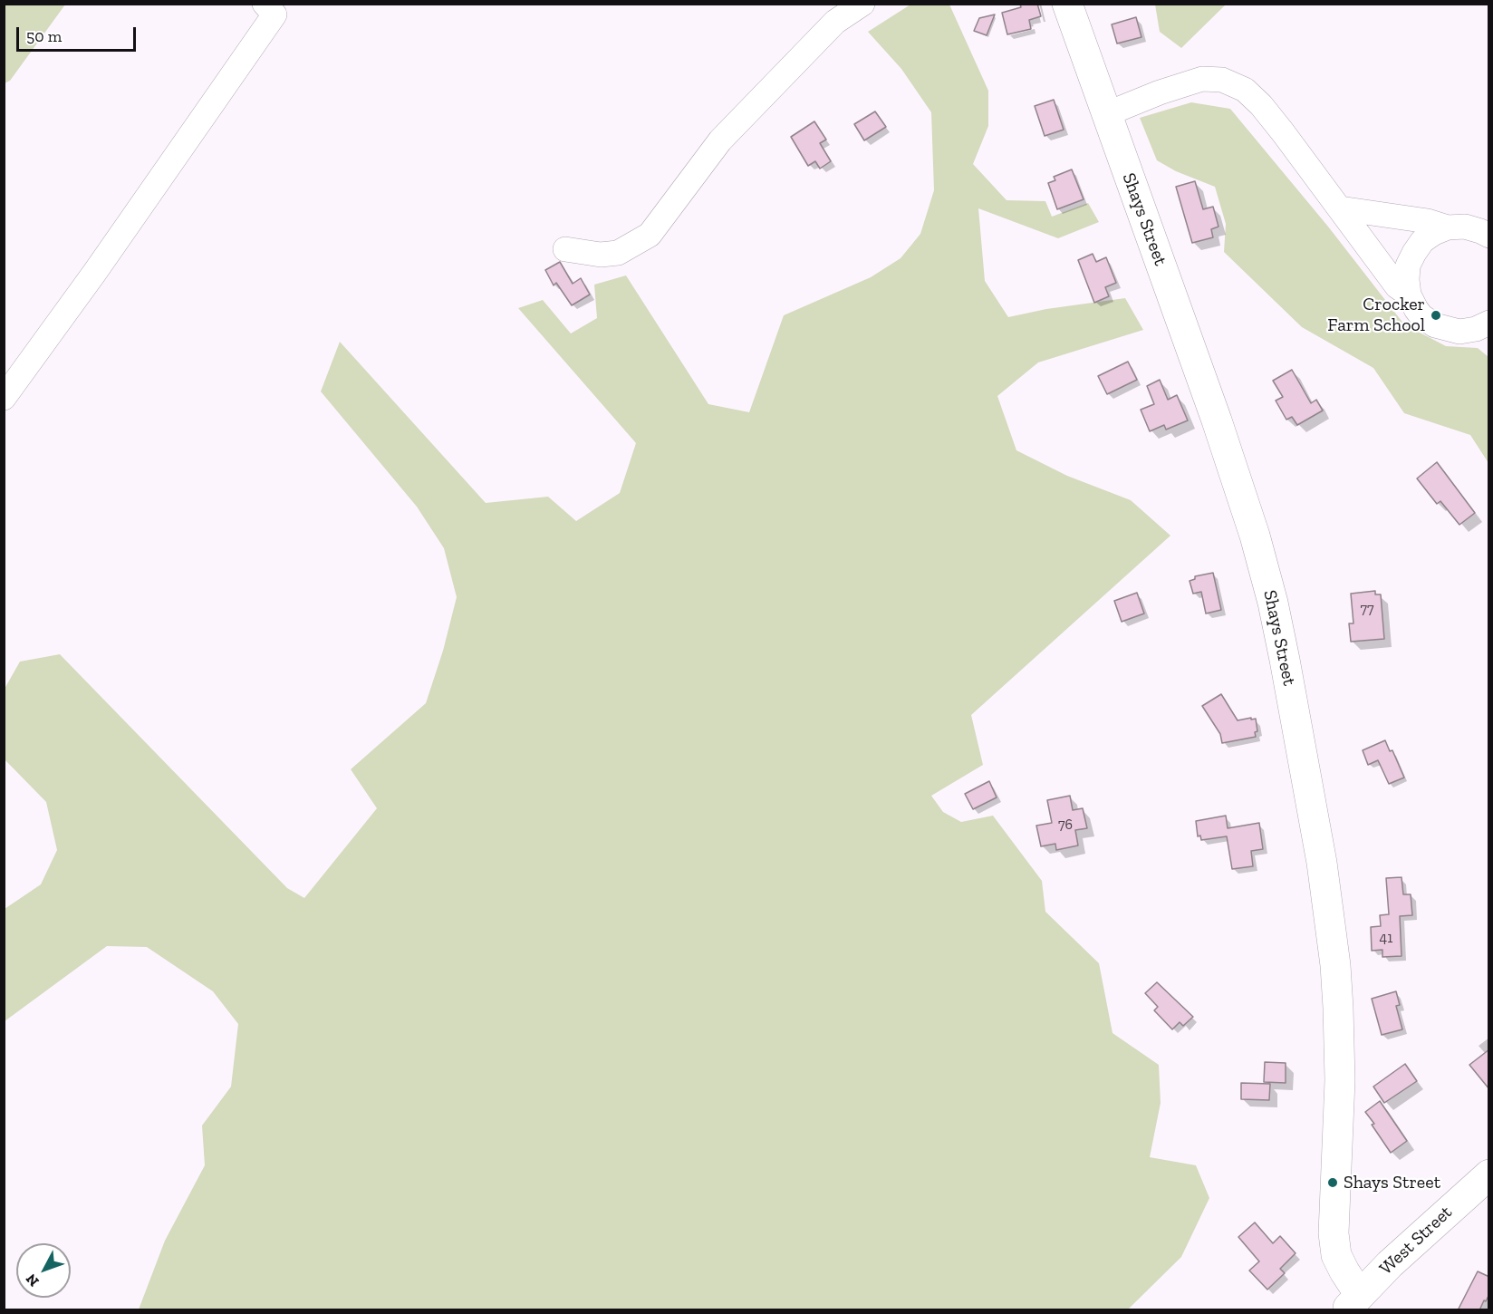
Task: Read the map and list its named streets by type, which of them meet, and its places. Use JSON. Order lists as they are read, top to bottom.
{
  "streets": {
    "main road": ["Shays Street", "West Street"]
  },
  "crossings": [
    ["Shays Street", "West Street"]
  ],
  "places": ["Crocker Farm School", "Shays Street"],
  "house_numbers": ["77", "76", "41"],
  "scale_bar": "50 m",
  "north": "bottom left"
}
